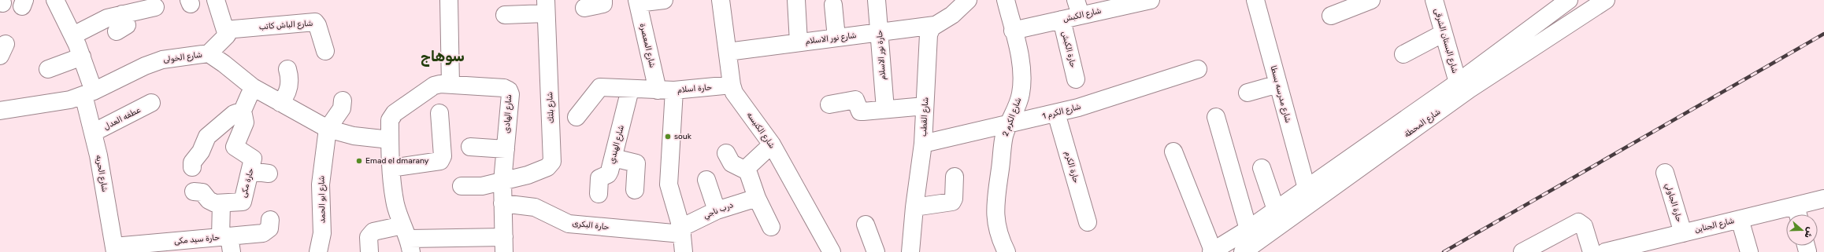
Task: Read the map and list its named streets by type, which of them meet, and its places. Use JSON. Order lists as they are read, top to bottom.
{
  "streets": {
    "street": [
      "شارع الكبش",
      "شارع الباش كاتب",
      "شارع نور الاسلام",
      "شارع البستان الشرقى",
      "شارع المعصرة",
      "حارة الكبش",
      "حارة نور الاسلام",
      "شارع الخولى",
      "حارة اسلام",
      "شارع مدرسه بسطا",
      "شارع بلتك",
      "شارع الكرم 1",
      "شارع الهادى",
      "شارع القطب",
      "شارع الكرم 2",
      "عطفه العدل",
      "شارع المحطة",
      "شارع الكنيسه",
      "شارع الهندي",
      "حارة الكرم",
      "شارع الحريه",
      "حارة مكى",
      "شارع ابو الحمد",
      "حارة الجاولي",
      "درب ناجي",
      "حارة البكرى",
      "شارع الجناين",
      "حارة سيد مكى"
    ]
  },
  "crossings": [
    ["شارع الكبش", "حارة الكبش"],
    ["شارع الكبش", "شارع الكرم 2"],
    ["شارع نور الاسلام", "حارة نور الاسلام"],
    ["شارع نور الاسلام", "شارع القطب"],
    ["شارع نور الاسلام", "شارع الكنيسه"],
    ["شارع البستان الشرقى", "شارع المحطة"],
    ["شارع المعصرة", "حارة اسلام"],
    ["شارع المعصرة", "درب ناجي"],
    ["شارع المعصرة", "حارة البكرى"],
    ["شارع الخولى", "شارع الهادى"],
    ["شارع الخولى", "شارع الحريه"],
    ["شارع الخولى", "حارة مكى"],
    ["شارع الخولى", "شارع ابو الحمد"],
    ["حارة اسلام", "شارع الكنيسه"],
    ["شارع مدرسه بسطا", "شارع المحطة"],
    ["شارع بلتك", "شارع الهادى"],
    ["شارع الكرم 1", "شارع القطب"],
    ["شارع الكرم 1", "شارع الكرم 2"],
    ["شارع الكرم 1", "حارة الكرم"],
    ["شارع الهادى", "حارة البكرى"],
    ["عطفه العدل", "شارع الحريه"],
    ["شارع الحريه", "حارة سيد مكى"],
    ["حارة الجاولي", "شارع الجناين"],
    ["درب ناجي", "حارة البكرى"]
  ],
  "districts": ["سوهاج"],
  "places": ["souk", "Emad el dmarany"],
  "north": "right"
}
